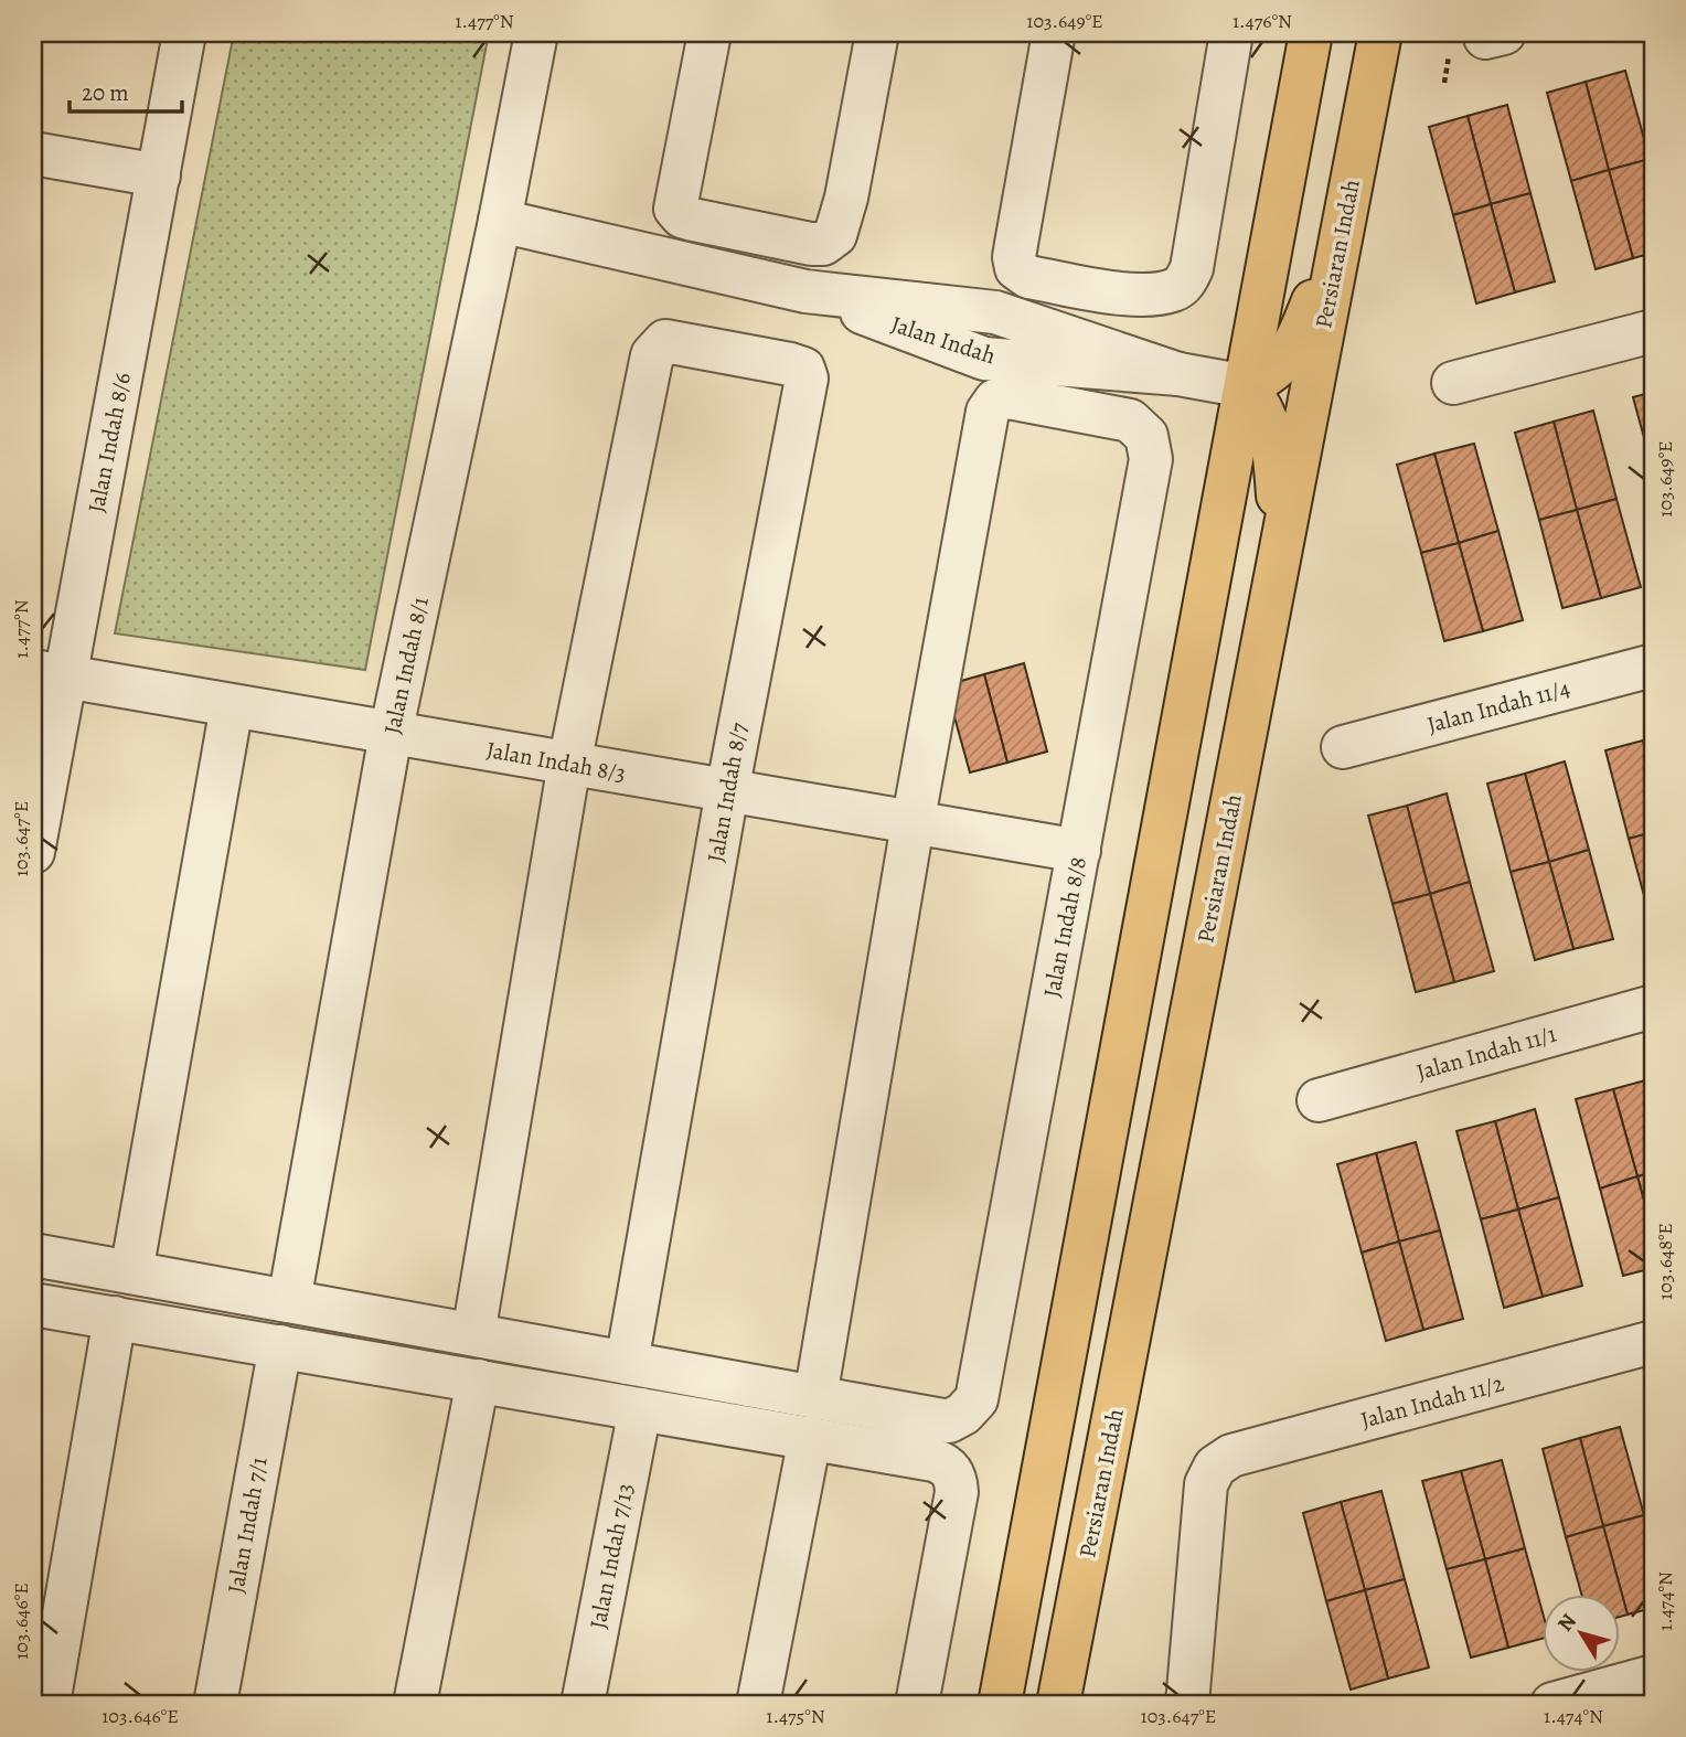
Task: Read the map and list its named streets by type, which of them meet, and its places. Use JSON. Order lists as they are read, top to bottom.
{
  "streets": {
    "main road": ["Persiaran Indah"],
    "street": [
      "Jalan Indah",
      "Jalan Indah 8/6",
      "Jalan Indah 8/1",
      "Jalan Indah 11/4",
      "Jalan Indah 8/3",
      "Jalan Indah 8/7",
      "Jalan Indah 8/8",
      "Jalan Indah 11/1",
      "Jalan Indah 11/2",
      "Jalan Indah 7/1",
      "Jalan Indah 7/13"
    ]
  },
  "crossings": [
    ["Jalan Indah", "Jalan Indah 8/1"],
    ["Jalan Indah 8/6", "Jalan Indah 8/3"],
    ["Jalan Indah 8/1", "Jalan Indah 8/3"],
    ["Jalan Indah 8/3", "Jalan Indah 8/7"],
    ["Jalan Indah 8/3", "Jalan Indah 8/8"]
  ],
  "scale_bar": "20 m",
  "north": "top left",
  "coordinates": [
    "1.477°N",
    "103.649°E",
    "1.476°N",
    "103.647°E",
    "103.648°E",
    "1.474°N",
    "103.646°E",
    "1.475°N"
  ]
}
